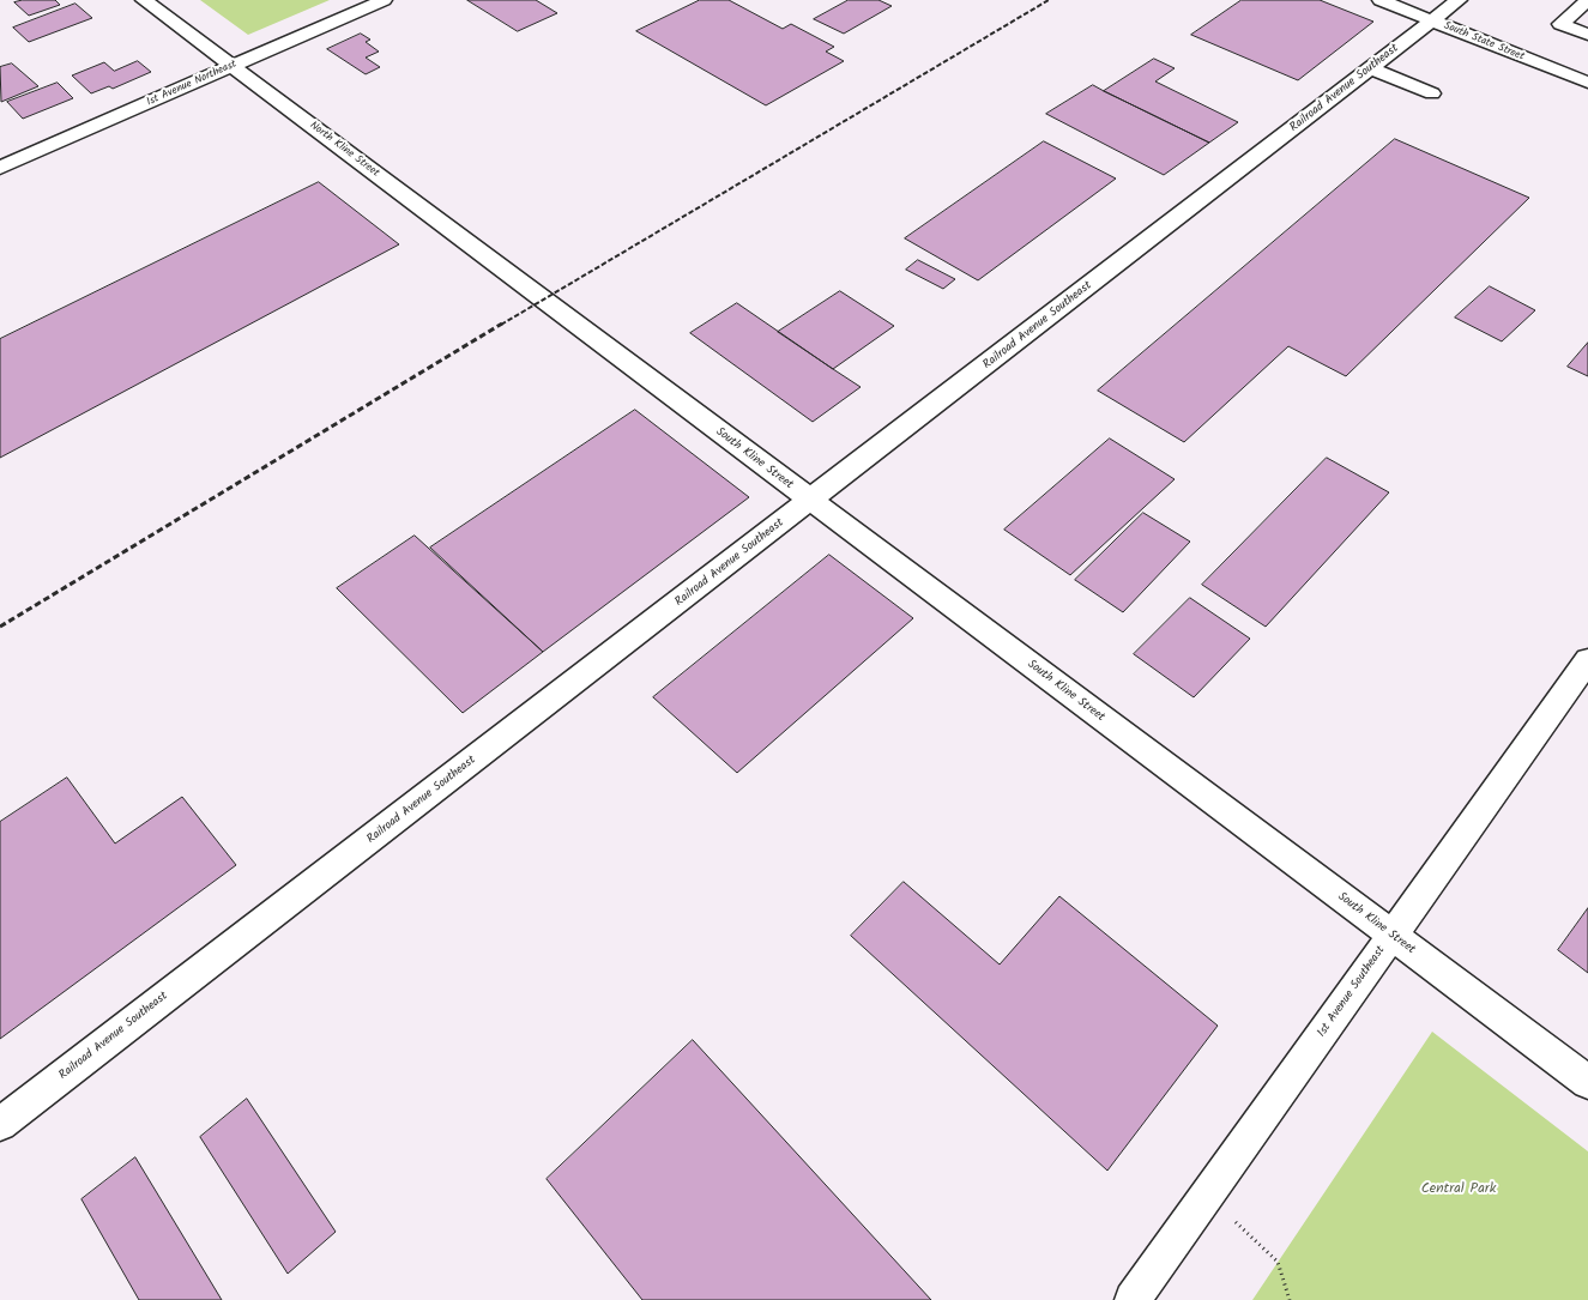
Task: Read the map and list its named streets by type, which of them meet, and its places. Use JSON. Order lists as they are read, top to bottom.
{
  "streets": {
    "street": [
      "South State Street",
      "1st Avenue Northeast",
      "Railroad Avenue Southeast",
      "North Kline Street",
      "South Kline Street",
      "1st Avenue Southeast"
    ]
  },
  "crossings": [
    ["South State Street", "Railroad Avenue Southeast"],
    ["1st Avenue Northeast", "North Kline Street"],
    ["Railroad Avenue Southeast", "South Kline Street"],
    ["North Kline Street", "South Kline Street"],
    ["South Kline Street", "1st Avenue Southeast"]
  ],
  "parks": ["Central Park"]
}
